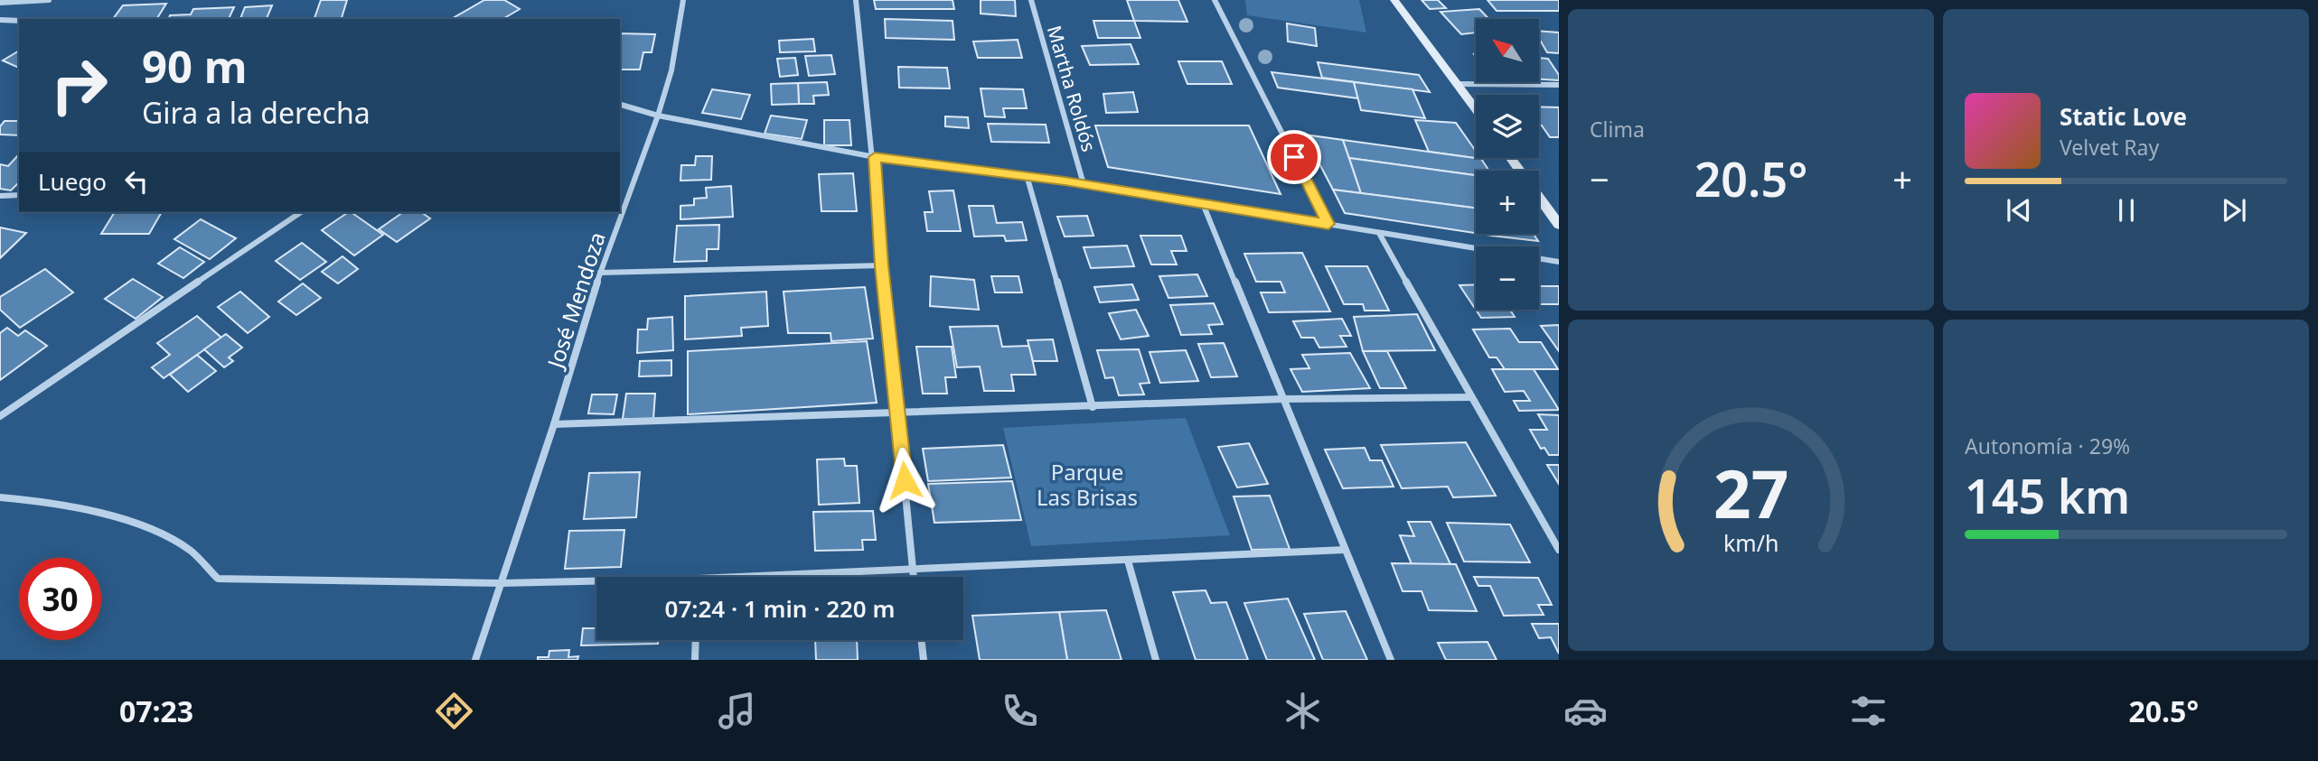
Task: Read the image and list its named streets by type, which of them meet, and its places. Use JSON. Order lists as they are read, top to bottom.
{
  "streets": {
    "street": ["Martha Roldós", "José Mendoza"]
  },
  "parks": ["Parque Las Brisas"],
  "north": "top left",
  "page": {
    "tile": [
      "Clima",
      ["Autonomía · 29%", "145 km"]
    ],
    "map_buttons": ["+", "−"],
    "turn": ["90 m", "Gira a la derecha"],
    "song": ["Static Love", "Velvet Ray"],
    "then": "Luego",
    "heat": ["−", "20.5°", "+"],
    "limit": "30",
    "trip": "07:24 · 1 min · 220 m",
    "tabs": ["07:23", "20.5°"],
    "gauge": ["27", "km/h"]
  }
}
